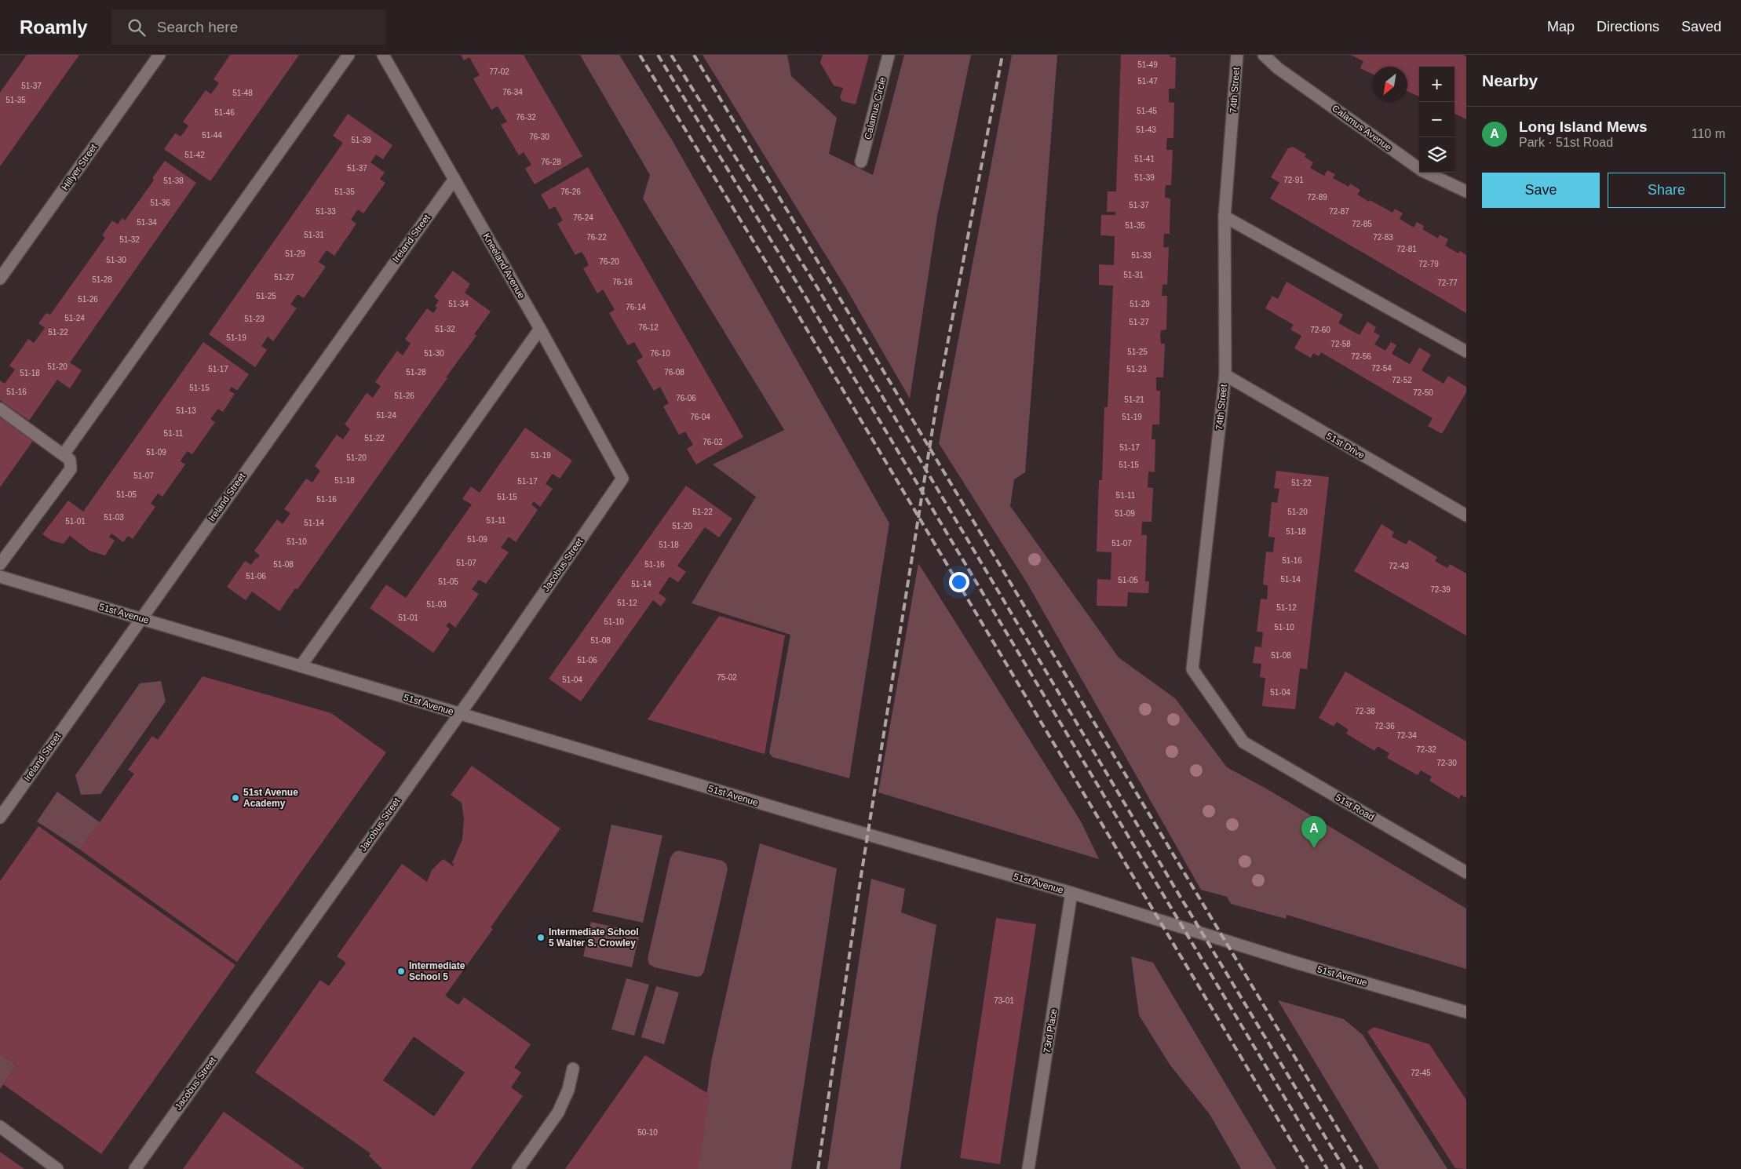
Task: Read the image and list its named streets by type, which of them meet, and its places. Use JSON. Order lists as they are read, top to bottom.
{
  "streets": {
    "street": [
      "74th Street",
      "Calamus Circle",
      "Calamus Avenue",
      "Hillyer Street",
      "Ireland Street",
      "Kneeland Avenue",
      "51st Drive",
      "Jacobus Street",
      "51st Avenue",
      "51st Road",
      "73rd Place"
    ]
  },
  "crossings": [
    ["74th Street", "51st Drive"],
    ["74th Street", "51st Road"],
    ["Ireland Street", "Kneeland Avenue"],
    ["Ireland Street", "51st Avenue"],
    ["Kneeland Avenue", "Jacobus Street"],
    ["Jacobus Street", "51st Avenue"],
    ["51st Avenue", "73rd Place"]
  ],
  "places": ["51st Avenue Academy", "Intermediate School 5 Walter S. Crowley", "Intermediate School 5"],
  "house_numbers": [
    "51-49",
    "77-02",
    "51-47",
    "51-37",
    "76-34",
    "51-48",
    "51-35",
    "51-45",
    "51-46",
    "76-32",
    "51-43",
    "51-44",
    "76-30",
    "51-39",
    "51-42",
    "51-41",
    "76-28",
    "51-37",
    "51-39",
    "72-91",
    "51-38",
    "51-35",
    "76-26",
    "72-89",
    "51-36",
    "51-37",
    "51-33",
    "72-87",
    "76-24",
    "51-34",
    "72-85",
    "51-35",
    "51-31",
    "76-22",
    "72-83",
    "51-32",
    "72-81",
    "51-29",
    "51-33",
    "51-30",
    "76-20",
    "72-79",
    "51-31",
    "51-27",
    "51-28",
    "76-16",
    "72-77",
    "51-25",
    "51-26",
    "51-34",
    "51-29",
    "76-14",
    "51-24",
    "51-23",
    "51-27",
    "76-12",
    "51-32",
    "72-60",
    "51-22",
    "51-19",
    "72-58",
    "51-25",
    "51-30",
    "76-10",
    "72-56",
    "51-20",
    "72-54",
    "51-17",
    "51-23",
    "51-28",
    "76-08",
    "51-18",
    "72-52",
    "51-15",
    "51-16",
    "72-50",
    "51-26",
    "76-06",
    "51-21",
    "51-13",
    "51-24",
    "76-04",
    "51-19",
    "51-11",
    "51-22",
    "76-02",
    "51-17",
    "51-09",
    "51-19",
    "51-20",
    "51-15",
    "51-07",
    "51-18",
    "51-17",
    "51-22",
    "51-05",
    "51-11",
    "51-15",
    "51-16",
    "51-22",
    "51-20",
    "51-09",
    "51-03",
    "51-11",
    "51-01",
    "51-14",
    "51-20",
    "51-18",
    "51-09",
    "51-10",
    "51-07",
    "51-18",
    "51-16",
    "51-07",
    "51-08",
    "51-16",
    "72-43",
    "51-06",
    "51-14",
    "51-05",
    "51-05",
    "51-14",
    "72-39",
    "51-12",
    "51-03",
    "51-12",
    "51-01",
    "51-10",
    "51-10",
    "51-08",
    "51-08",
    "51-06",
    "75-02",
    "51-04",
    "51-04",
    "72-38",
    "72-36",
    "72-34",
    "72-32",
    "72-30",
    "73-01",
    "72-45",
    "50-10"
  ],
  "north": "bottom left",
  "page": {
    "header": "Roamly",
    "search": "Search here",
    "nav": ["Map", "Directions", "Saved"],
    "heading": "Nearby",
    "map_buttons": ["+", "−"],
    "list": [
      {
        "mark": "A",
        "name": "Long Island Mews",
        "note": "Park · 51st Road",
        "value": "110 m"
      }
    ],
    "buttons": ["Save", "Share"],
    "pins": "A"
  }
}
